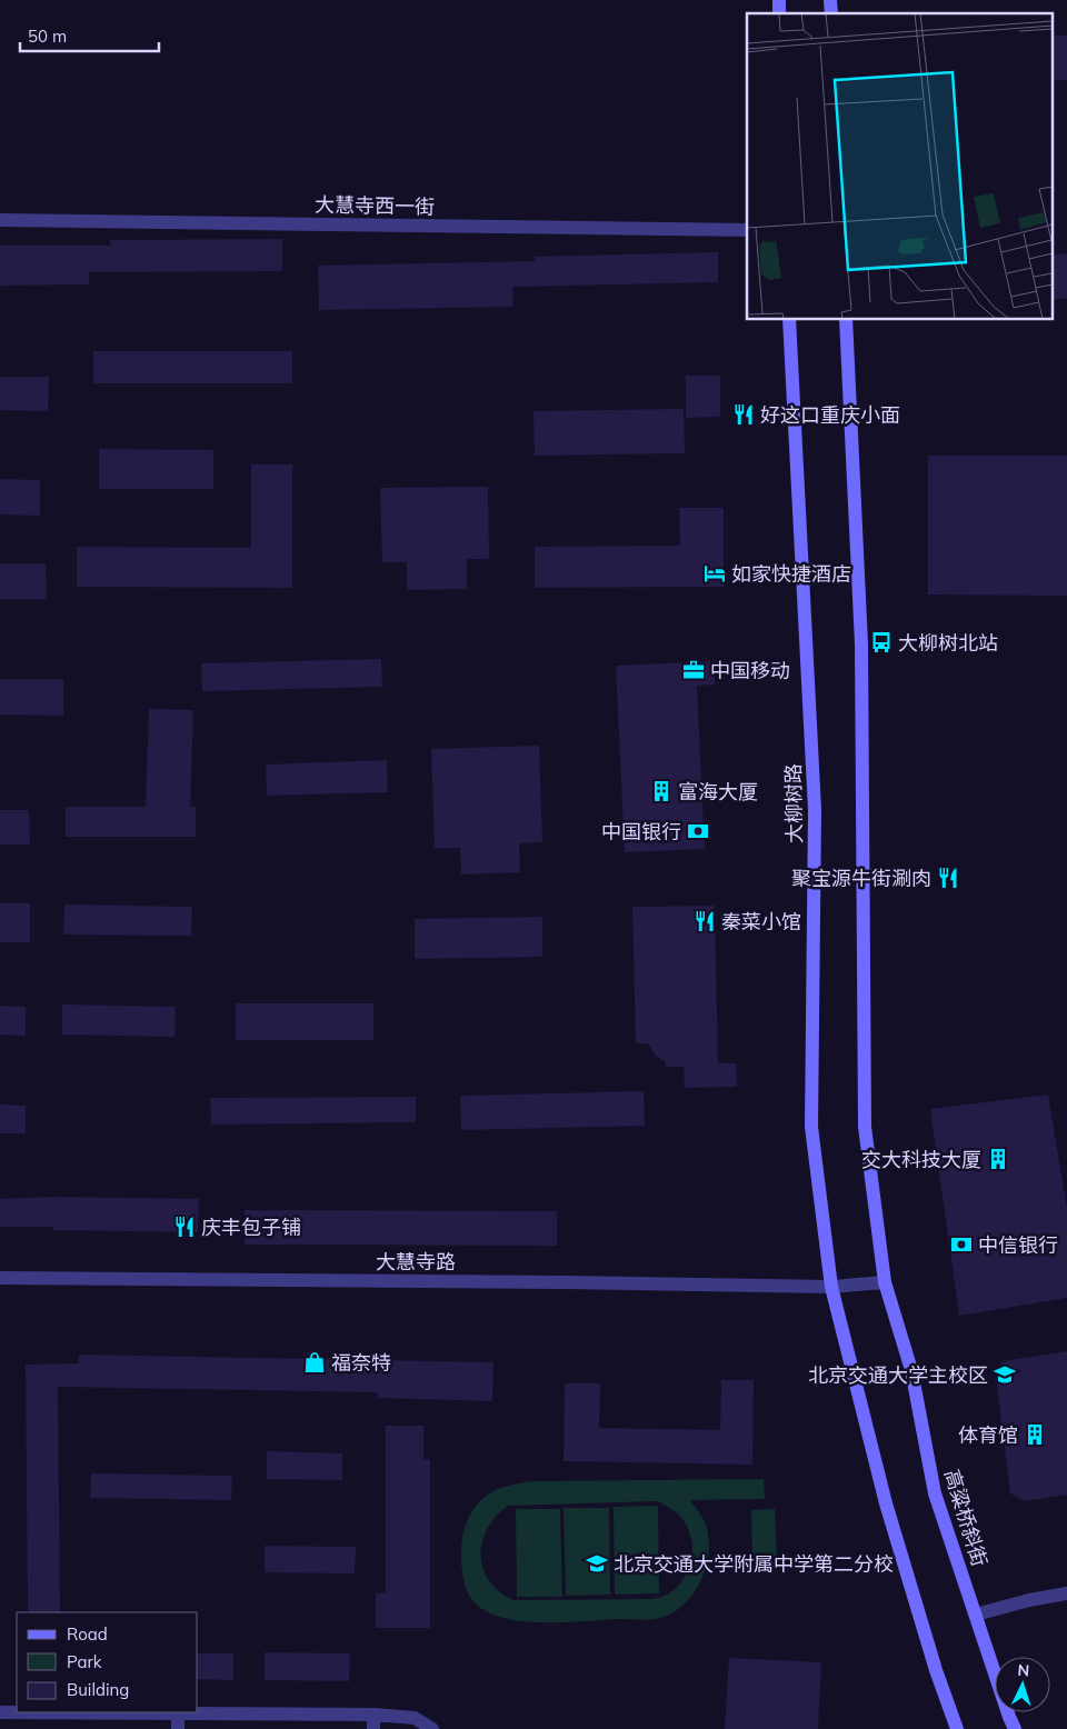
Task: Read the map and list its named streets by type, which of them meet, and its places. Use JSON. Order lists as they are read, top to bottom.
{
  "streets": {
    "main road": ["大柳树路", "高粱桥斜街"],
    "street": ["大慧寺西一街", "大慧寺路"]
  },
  "crossings": [
    ["大柳树路", "大慧寺路"],
    ["大慧寺路", "高粱桥斜街"]
  ],
  "places": {
    "restaurant": [
      "好这口重庆小面",
      "聚宝源牛街涮肉",
      "秦菜小馆",
      "庆丰包子铺"
    ],
    "hotel": ["如家快捷酒店"],
    "bus stop": ["大柳树北站"],
    "office": ["中国移动"],
    "building": ["富海大厦", "交大科技大厦", "体育馆"],
    "bank": ["中国银行", "中信银行"],
    "shop": ["福奈特"],
    "school or university": ["北京交通大学主校区", "北京交通大学附属中学第二分校"]
  },
  "legend": ["Road", "Park", "Building"],
  "scale_bar": "50 m",
  "north": "top"
}
